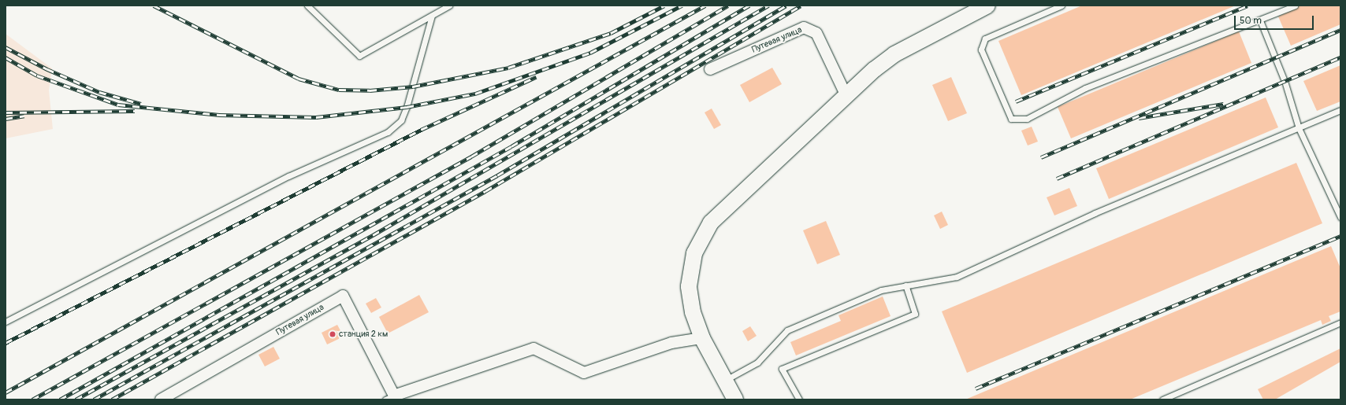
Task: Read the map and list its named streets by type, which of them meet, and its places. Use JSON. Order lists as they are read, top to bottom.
{
  "streets": {
    "street": ["Путевая улица"]
  },
  "places": ["станция 2 км"],
  "scale_bar": "50 m"
}
